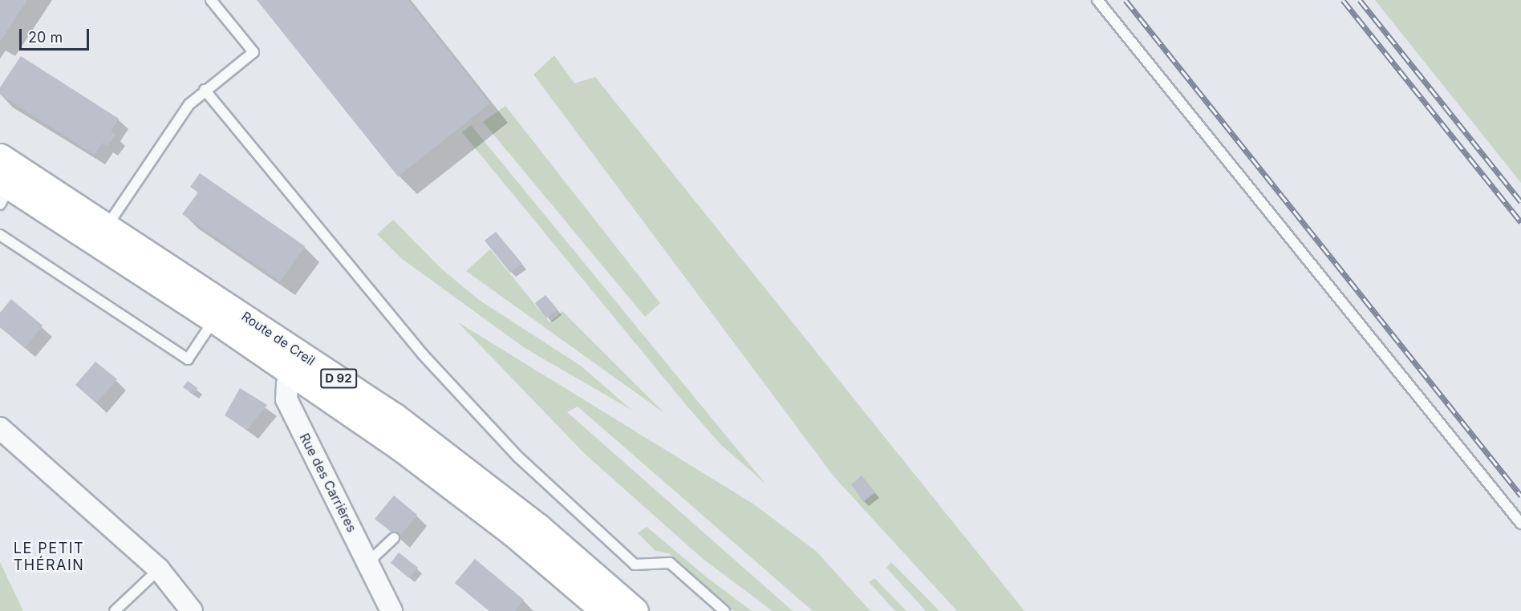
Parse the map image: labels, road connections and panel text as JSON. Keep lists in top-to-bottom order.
{
  "streets": {
    "main road": ["Route de Creil", "D 92"],
    "street": ["Rue des Carrières"]
  },
  "crossings": [
    ["Route de Creil", "Rue des Carrières"]
  ],
  "districts": ["LE PETIT THÉRAIN"],
  "scale_bar": "20 m"
}
